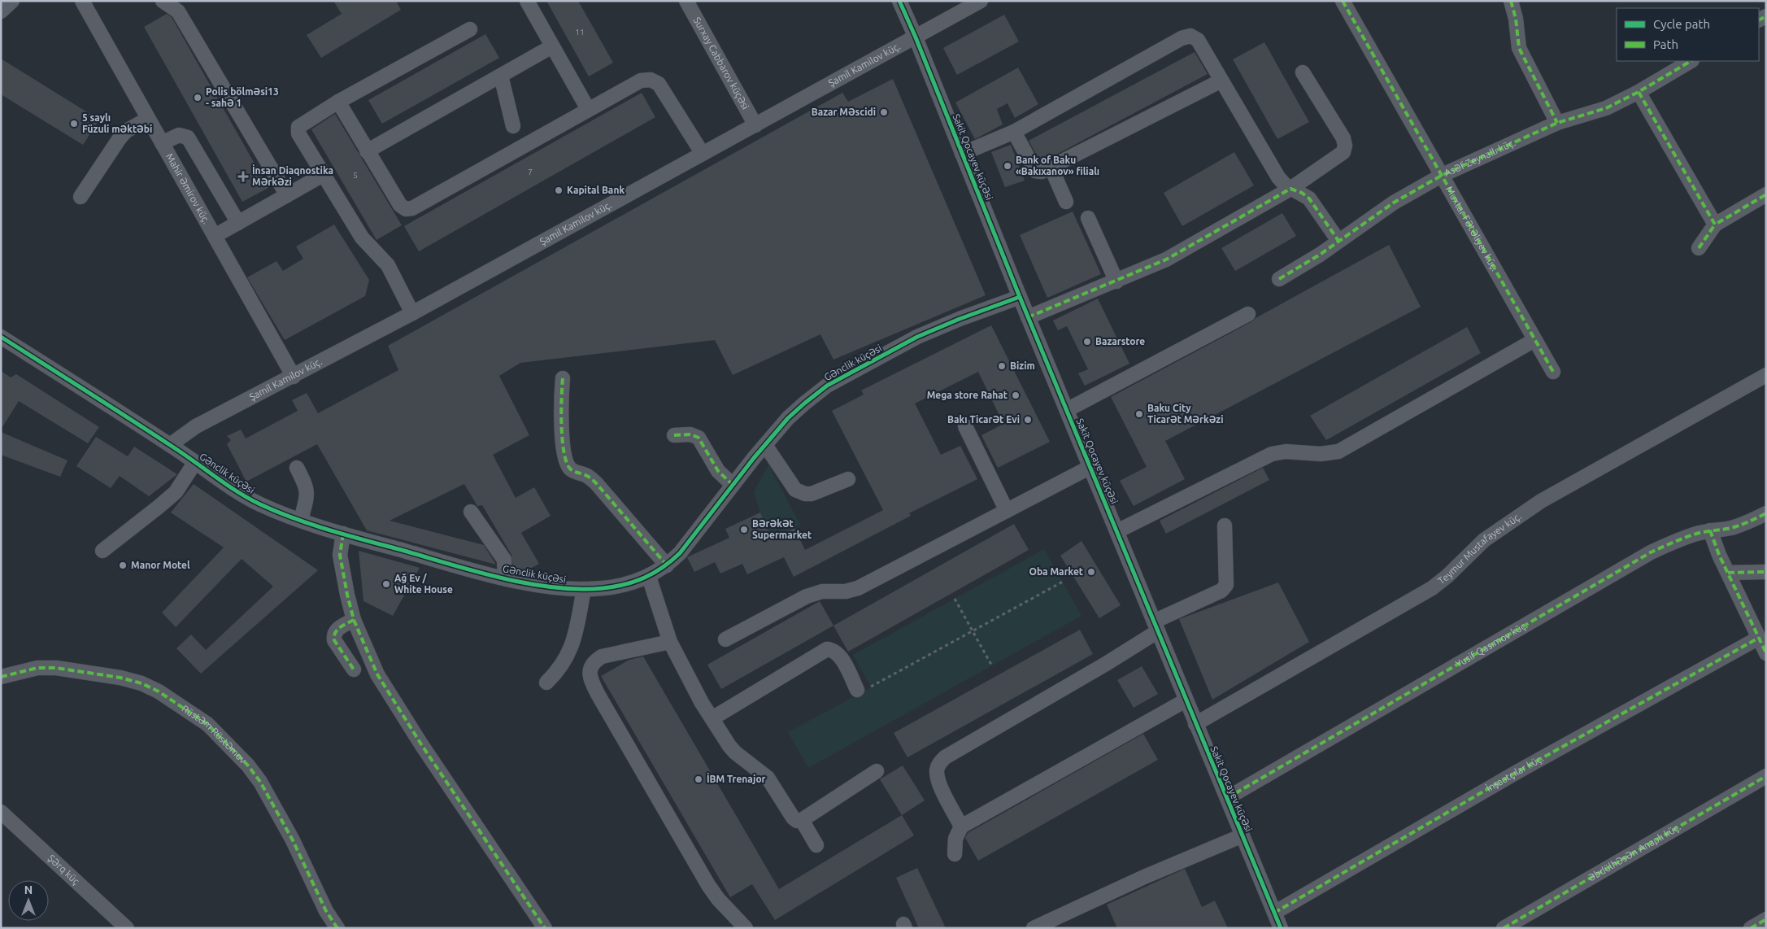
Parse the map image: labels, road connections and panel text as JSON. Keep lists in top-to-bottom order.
{
  "streets": {
    "street": [
      "Surxay Cabbarov küçəsi",
      "Şamil Kamilov küç.",
      "Sakit Qocayev küçəsi",
      "Asəf Zeynallı küç.",
      "Mahir Əmirov küç.",
      "Muxtar Fətəliyev küç.",
      "Gənclik küçəsi",
      "Teymur Mustafayev küç.",
      "Yusif Qasımov küç.",
      "Rüstəm Rüstəmov",
      "İnşaatçılar küç.",
      "Əbdülhəsən Anaplı küç.",
      "Şərq küç"
    ]
  },
  "crossings": [
    ["Surxay Cabbarov küçəsi", "Şamil Kamilov küç."],
    ["Şamil Kamilov küç.", "Sakit Qocayev küçəsi"],
    ["Şamil Kamilov küç.", "Mahir Əmirov küç."],
    ["Şamil Kamilov küç.", "Gənclik küçəsi"],
    ["Sakit Qocayev küçəsi", "Gənclik küçəsi"],
    ["Sakit Qocayev küçəsi", "Teymur Mustafayev küç."],
    ["Sakit Qocayev küçəsi", "Yusif Qasımov küç."],
    ["Sakit Qocayev küçəsi", "İnşaatçılar küç."],
    ["Asəf Zeynallı küç.", "Muxtar Fətəliyev küç."]
  ],
  "places": {
    "other": [
      "Polis bölməsi13 - sahə 1",
      "Bazar Məscidi",
      "5 saylı Füzuli məktəbi",
      "Bank of Baku «Bakıxanov» filialı",
      "Kapital Bank",
      "Bazarstore",
      "Bizim",
      "Mega store Rahat",
      "Baku City Ticarət Mərkəzi",
      "Bakı Ticarət Evi",
      "Bərəkət Supermarket",
      "Manor Motel",
      "Oba Market",
      "Ağ Ev / White House",
      "İBM Trenajor"
    ],
    "health": ["İnsan Diaqnostika Mərkəzi"]
  },
  "house_numbers": ["11", "7", "5"],
  "legend": ["Cycle path", "Path"],
  "north": "top"
}
